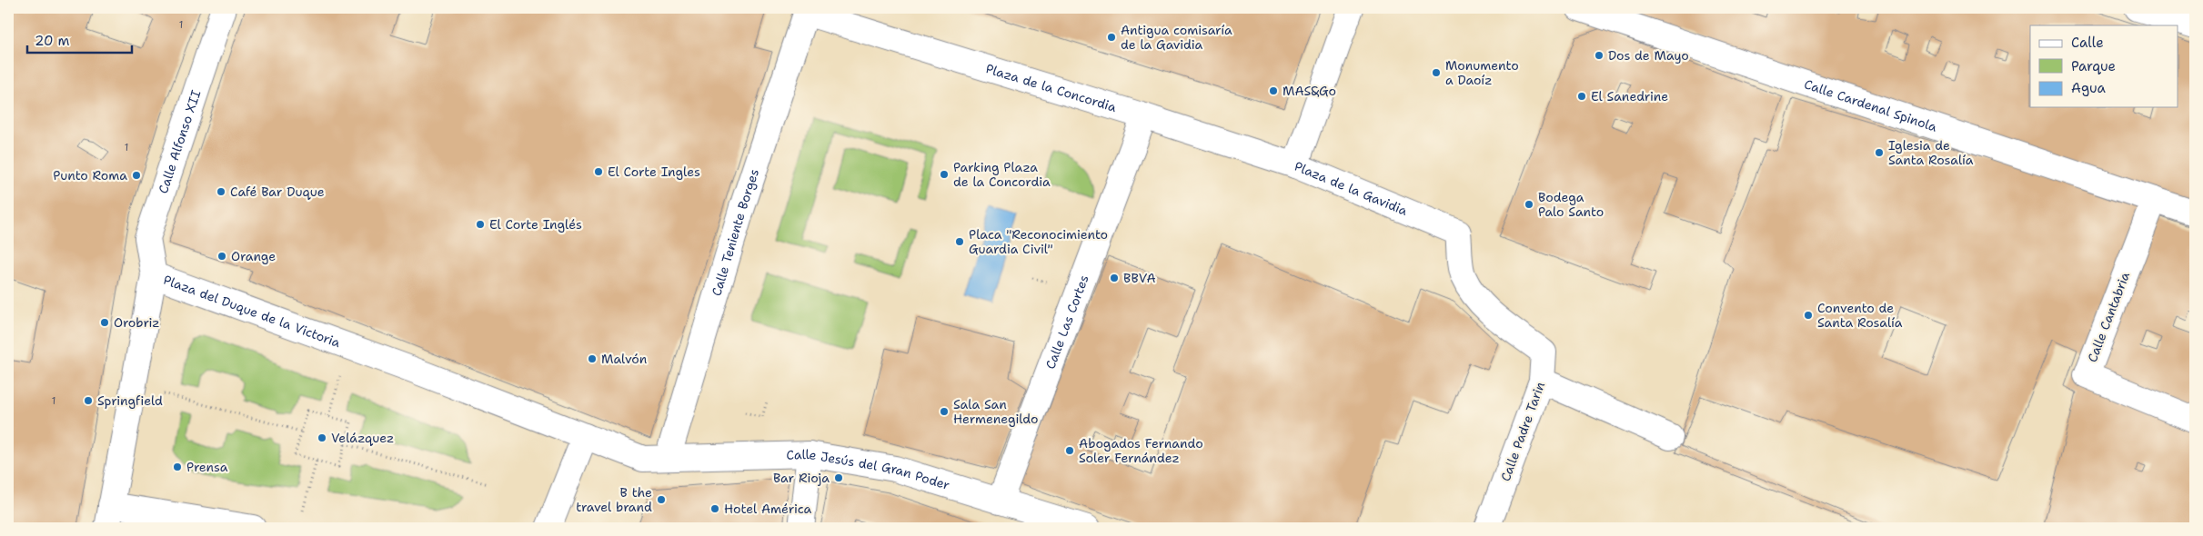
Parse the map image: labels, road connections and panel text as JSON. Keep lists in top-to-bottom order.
{
  "streets": {
    "street": [
      "Plaza de la Concordia",
      "Calle Cardenal Spinola",
      "Calle Alfonso XII",
      "Plaza de la Gavidia",
      "Calle Teniente Borges",
      "Plaza del Duque de la Victoria",
      "Calle Cantabria",
      "Calle Las Cortes",
      "Calle Padre Tarin",
      "Calle Jesús del Gran Poder"
    ]
  },
  "crossings": [
    ["Plaza de la Concordia", "Plaza de la Gavidia"],
    ["Plaza de la Concordia", "Calle Teniente Borges"],
    ["Plaza de la Concordia", "Calle Las Cortes"],
    ["Calle Cardenal Spinola", "Calle Cantabria"],
    ["Calle Alfonso XII", "Plaza del Duque de la Victoria"],
    ["Plaza de la Gavidia", "Calle Padre Tarin"],
    ["Calle Teniente Borges", "Calle Jesús del Gran Poder"],
    ["Plaza del Duque de la Victoria", "Calle Jesús del Gran Poder"],
    ["Calle Las Cortes", "Calle Jesús del Gran Poder"]
  ],
  "places": [
    "Antigua comisaría de la Gavidia",
    "Dos de Mayo",
    "Monumento a Daoíz",
    "MAS&Go",
    "El Sanedrine",
    "Iglesia de Santa Rosalía",
    "El Corte Ingles",
    "Parking Plaza de la Concordia",
    "Punto Roma",
    "Café Bar Duque",
    "Bodega Palo Santo",
    "El Corte Inglés",
    "Placa \"Reconocimiento Guardia Civil\"",
    "Orange",
    "BBVA",
    "Convento de Santa Rosalía",
    "Orobriz",
    "Malvón",
    "Springfield",
    "Sala San Hermenegildo",
    "Velázquez",
    "Abogados Fernando Soler Fernández",
    "Prensa",
    "Bar Rioja",
    "B the travel brand",
    "Hotel América"
  ],
  "house_numbers": ["1", "1", "1"],
  "legend": ["Calle", "Parque", "Agua"],
  "scale_bar": "20 m"
}
